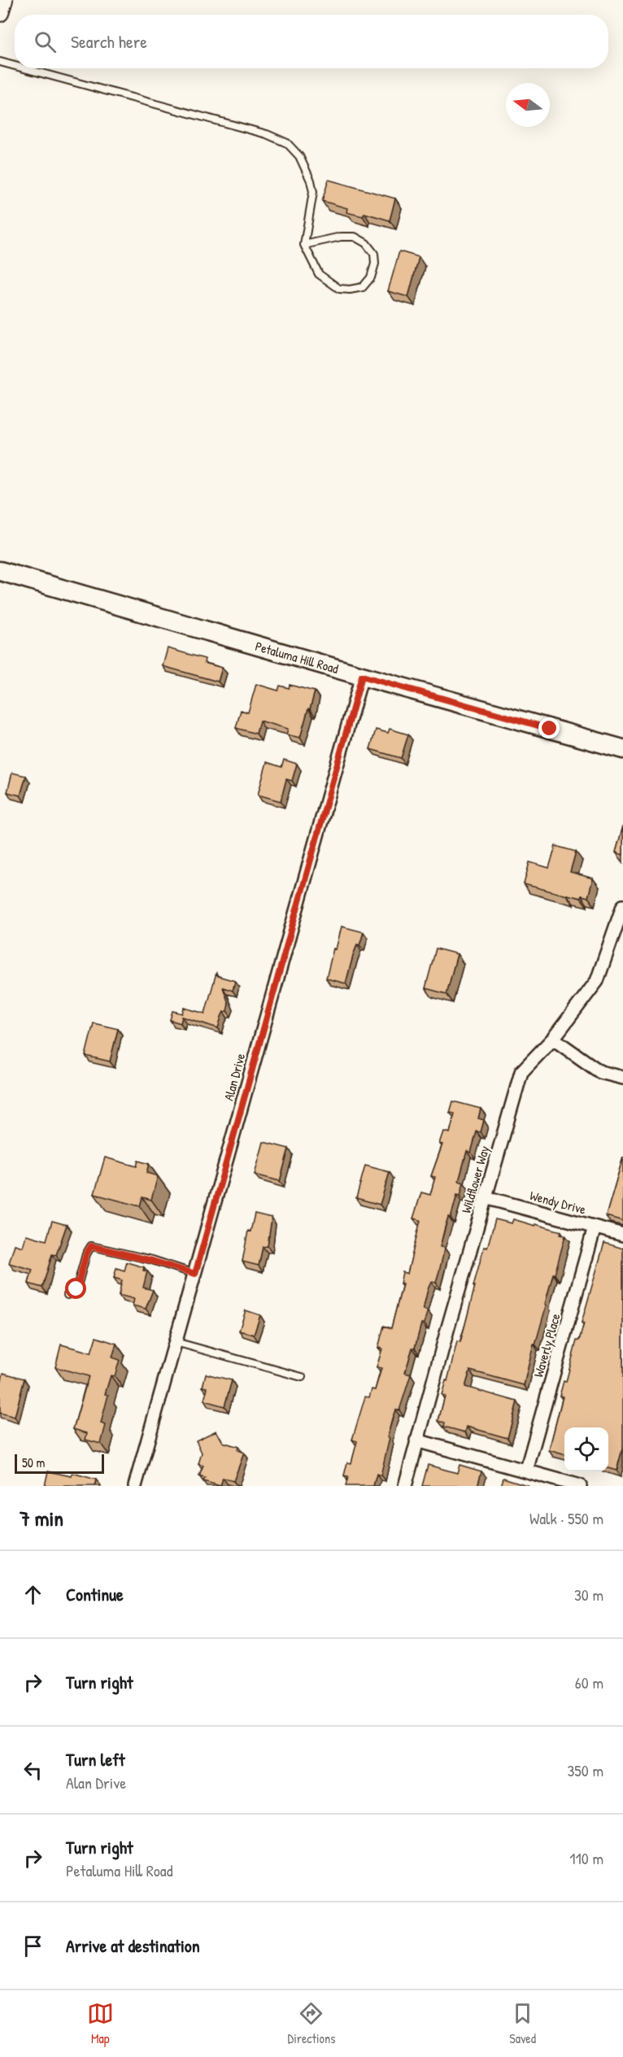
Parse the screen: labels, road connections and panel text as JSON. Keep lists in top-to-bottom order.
{
  "streets": {
    "main road": ["Petaluma Hill Road"],
    "street": [
      "Alan Drive",
      "Wildflower Way",
      "Wendy Drive",
      "Waverly Place"
    ]
  },
  "crossings": [
    ["Petaluma Hill Road", "Alan Drive"],
    ["Wildflower Way", "Wendy Drive"],
    ["Wendy Drive", "Waverly Place"]
  ],
  "scale_bar": "50 m",
  "north": "left",
  "page": {
    "search": "Search here",
    "scale": "50 m",
    "heading": ["7 min", "Walk · 550 m"],
    "list": [
      ["Continue", "30 m"],
      ["Turn right", "60 m"],
      ["Turn left", "Alan Drive", "350 m"],
      ["Turn right", "Petaluma Hill Road", "110 m"],
      "Arrive at destination"
    ],
    "nav": ["Map", "Directions", "Saved"]
  }
}
